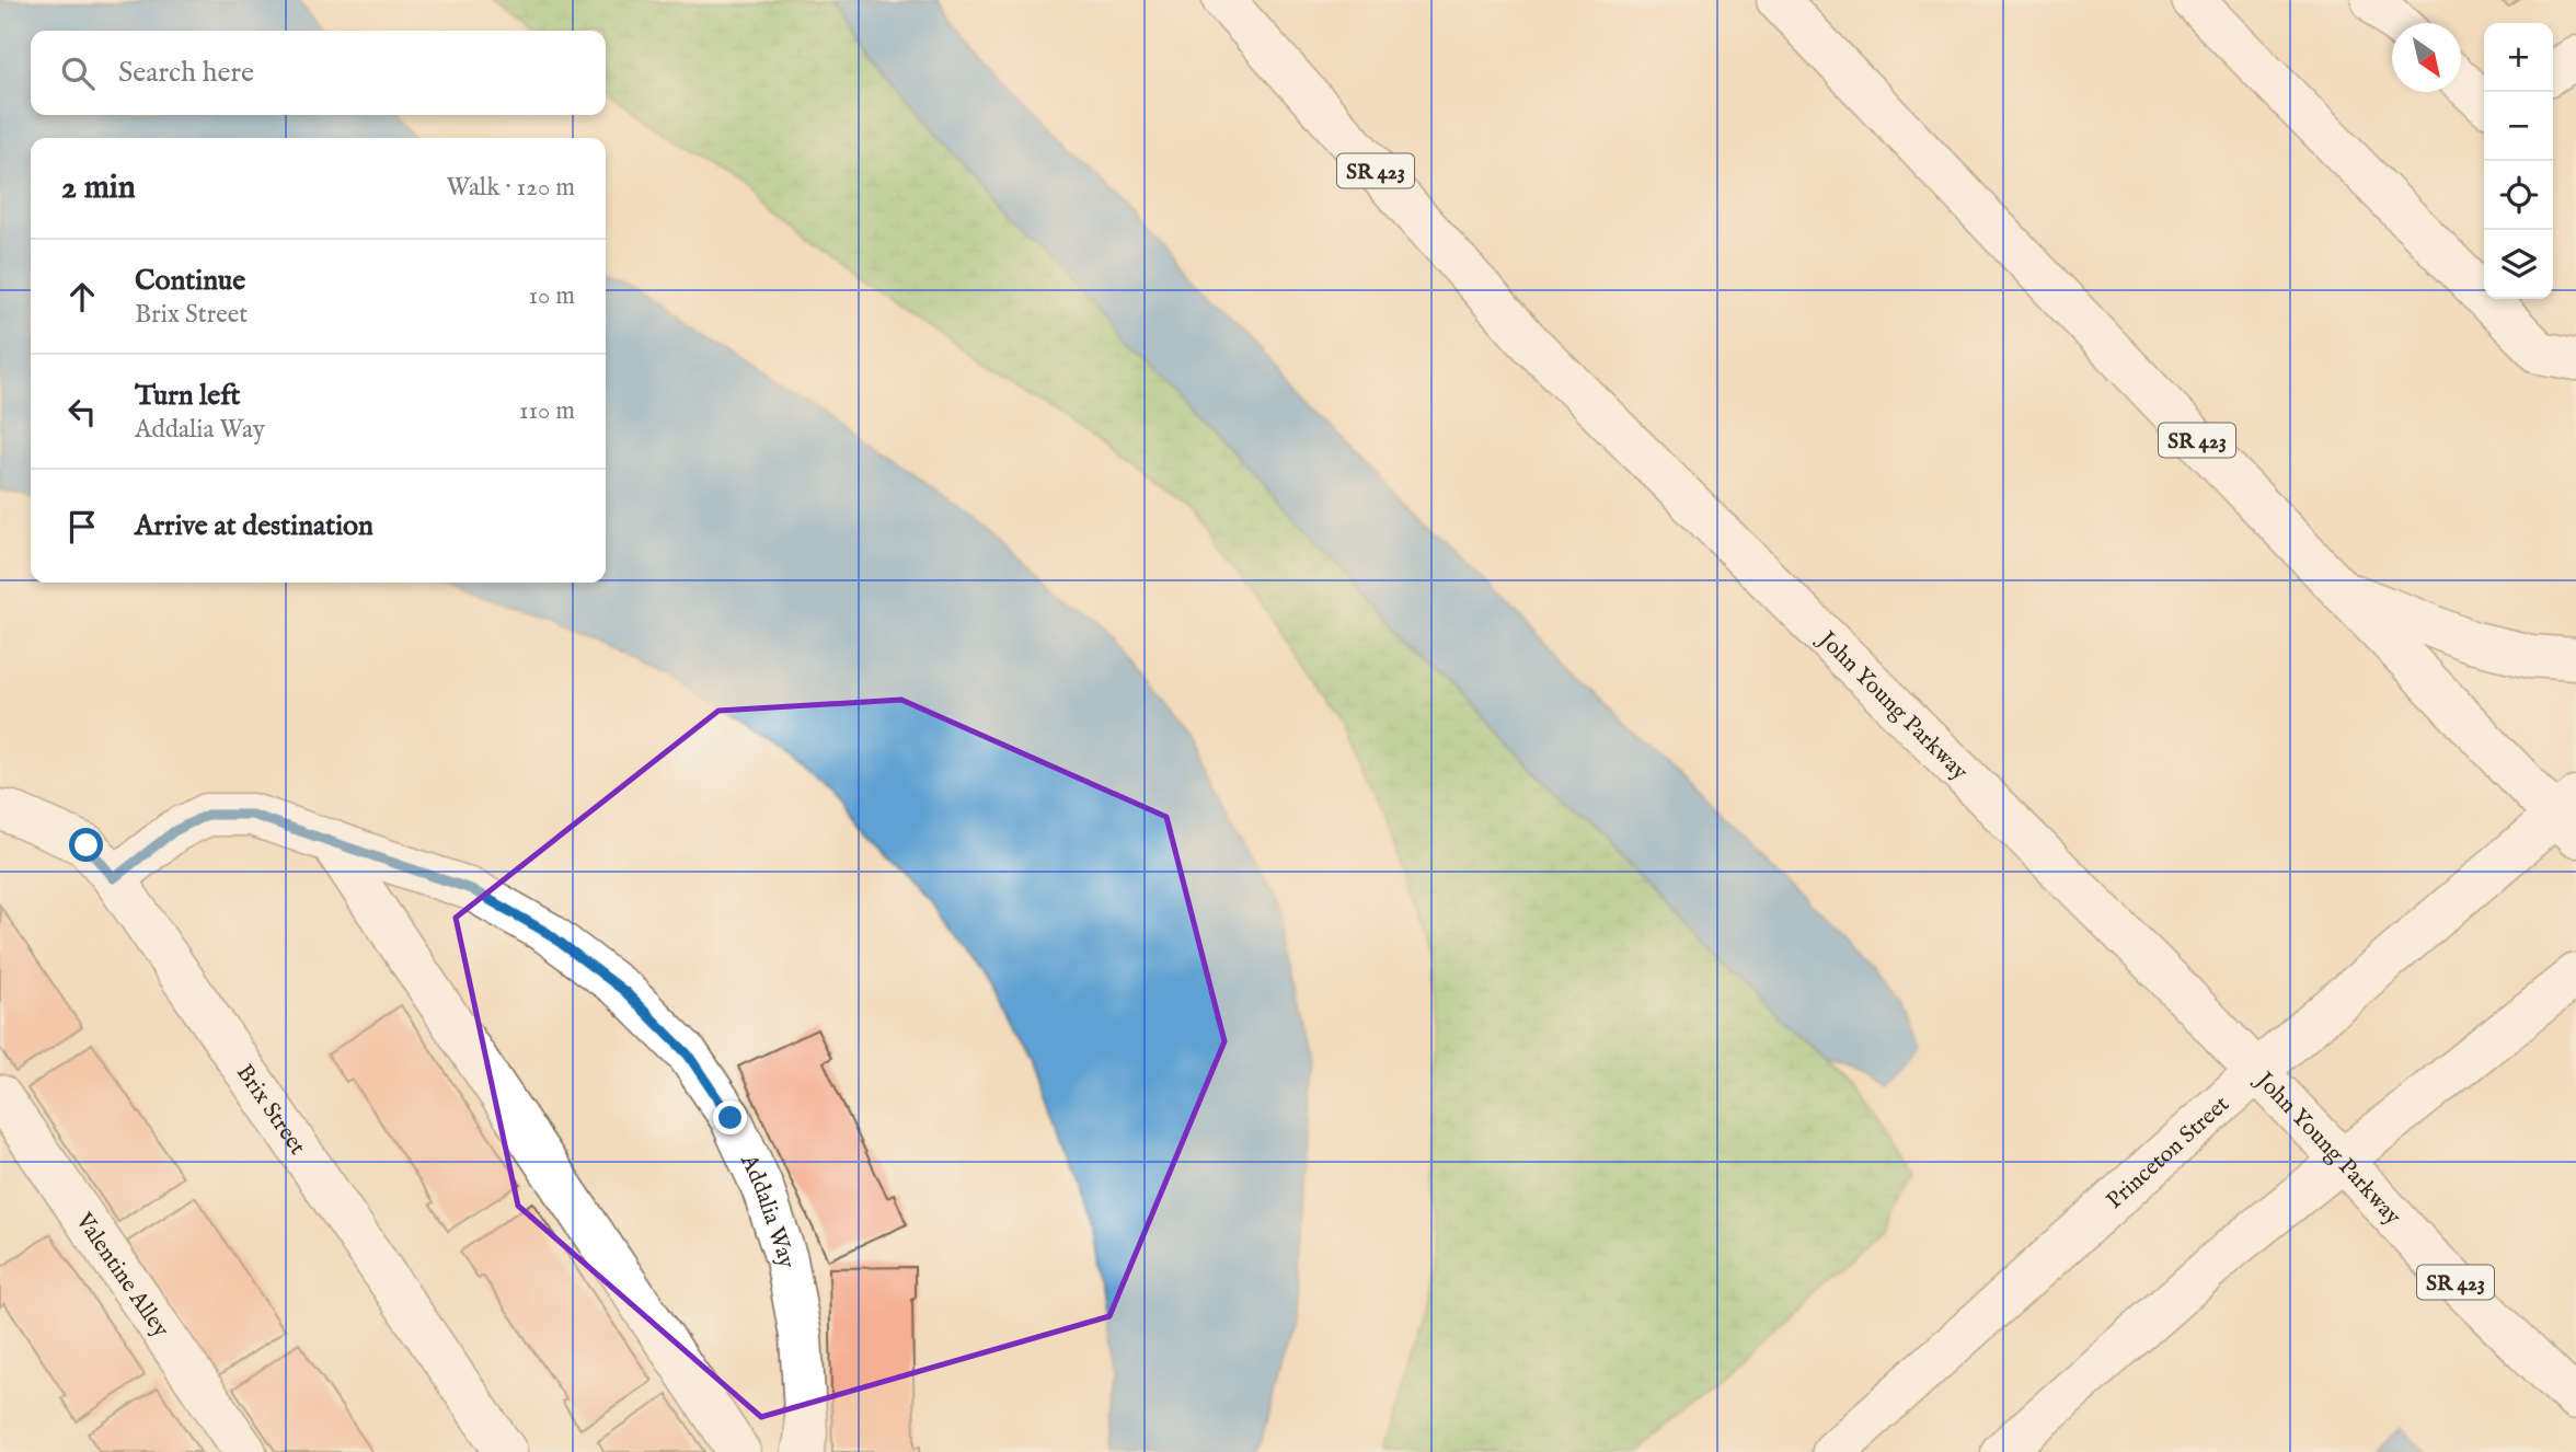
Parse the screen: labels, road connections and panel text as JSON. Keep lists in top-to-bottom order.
{
  "streets": {
    "main road": [
      "SR 423",
      "John Young Parkway",
      "Brix Street",
      "Princeton Street",
      "Addalia Way",
      "Valentine Alley"
    ]
  },
  "crossings": [
    ["SR 423", "Princeton Street"],
    ["John Young Parkway", "Princeton Street"],
    ["Brix Street", "Addalia Way"]
  ],
  "north": "bottom right",
  "page": {
    "map_buttons": ["+", "−"],
    "search": "Search here",
    "heading": ["2 min", "Walk · 120 m"],
    "list": [
      ["Continue", "Brix Street", "10 m"],
      ["Turn left", "Addalia Way", "110 m"],
      "Arrive at destination"
    ]
  }
}
